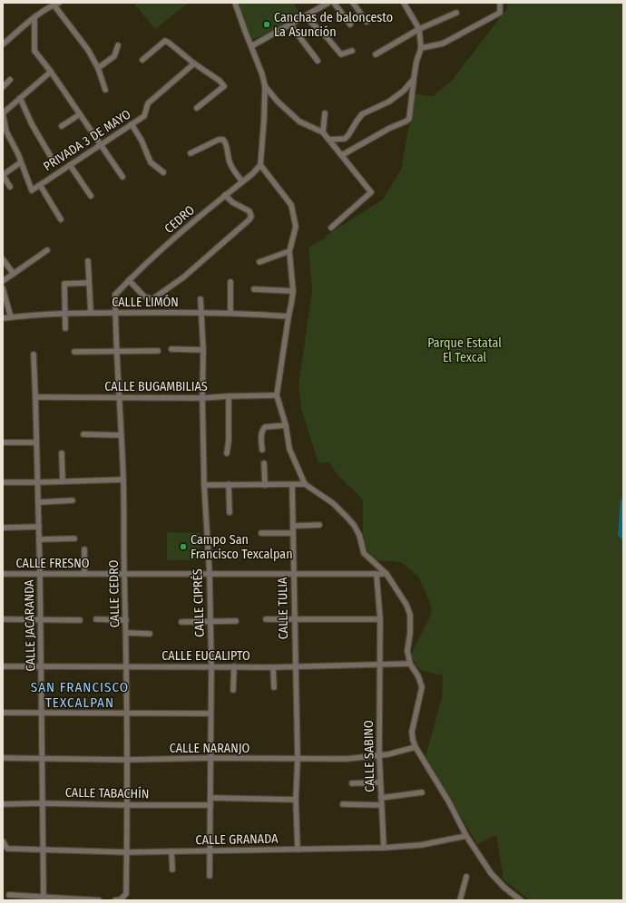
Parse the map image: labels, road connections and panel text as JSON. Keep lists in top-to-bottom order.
{
  "streets": {
    "street": [
      "PRIVADA 3 DE MAYO",
      "CEDRO",
      "CALLE LIMÓN",
      "CALLE BUGAMBILIAS",
      "CALLE FRESNO",
      "CALLE CEDRO",
      "CALLE CIPRÉS",
      "CALLE TULIA",
      "CALLE JACARANDA",
      "CALLE EUCALIPTO",
      "CALLE NARANJO",
      "CALLE SABINO",
      "CALLE TABACHÍN",
      "CALLE GRANADA"
    ]
  },
  "crossings": [
    ["CEDRO", "CALLE CEDRO"],
    ["CALLE LIMÓN", "CALLE CEDRO"],
    ["CALLE LIMÓN", "CALLE CIPRÉS"],
    ["CALLE BUGAMBILIAS", "CALLE CEDRO"],
    ["CALLE BUGAMBILIAS", "CALLE CIPRÉS"],
    ["CALLE BUGAMBILIAS", "CALLE JACARANDA"],
    ["CALLE FRESNO", "CALLE CEDRO"],
    ["CALLE FRESNO", "CALLE CIPRÉS"],
    ["CALLE FRESNO", "CALLE TULIA"],
    ["CALLE FRESNO", "CALLE JACARANDA"],
    ["CALLE FRESNO", "CALLE SABINO"],
    ["CALLE CEDRO", "CALLE EUCALIPTO"],
    ["CALLE CEDRO", "CALLE NARANJO"],
    ["CALLE CEDRO", "CALLE TABACHÍN"],
    ["CALLE CEDRO", "CALLE GRANADA"],
    ["CALLE CIPRÉS", "CALLE EUCALIPTO"],
    ["CALLE CIPRÉS", "CALLE NARANJO"],
    ["CALLE CIPRÉS", "CALLE TABACHÍN"],
    ["CALLE CIPRÉS", "CALLE GRANADA"],
    ["CALLE TULIA", "CALLE EUCALIPTO"],
    ["CALLE TULIA", "CALLE NARANJO"],
    ["CALLE JACARANDA", "CALLE EUCALIPTO"],
    ["CALLE JACARANDA", "CALLE NARANJO"],
    ["CALLE JACARANDA", "CALLE TABACHÍN"],
    ["CALLE JACARANDA", "CALLE GRANADA"],
    ["CALLE EUCALIPTO", "CALLE SABINO"],
    ["CALLE NARANJO", "CALLE SABINO"],
    ["CALLE SABINO", "CALLE GRANADA"]
  ],
  "districts": ["SAN FRANCISCO TEXCALPAN"],
  "parks": ["Parque Estatal El Texcal"],
  "places": ["Canchas de baloncesto La Asunción", "Campo San Francisco Texcalpan"]
}
